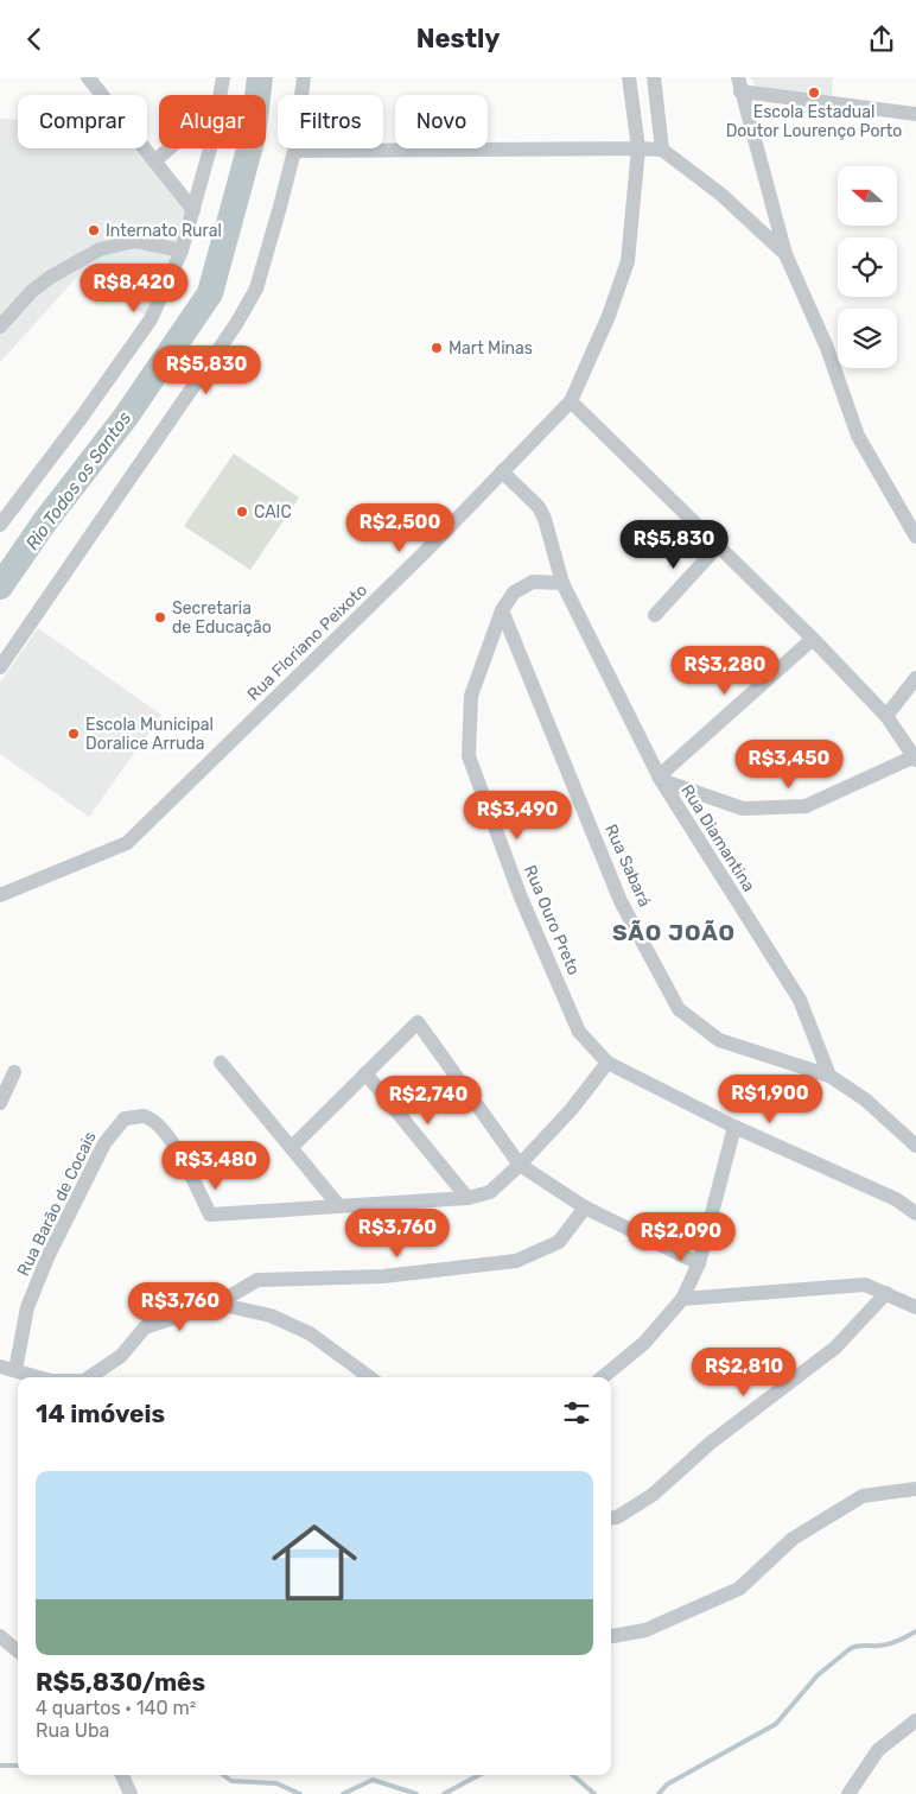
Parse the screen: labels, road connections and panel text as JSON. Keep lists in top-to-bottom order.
{
  "streets": {
    "street": [
      "Rua Floriano Peixoto",
      "Rua Diamantina",
      "Rua Sabará",
      "Rua Ouro Preto",
      "Rua Barão de Cocais"
    ]
  },
  "crossings": [
    ["Rua Floriano Peixoto", "Rua Diamantina"],
    ["Rua Diamantina", "Rua Sabará"],
    ["Rua Sabará", "Rua Ouro Preto"],
    ["Rua Ouro Preto", "Rua Barão de Cocais"]
  ],
  "districts": ["SÃO JOÃO"],
  "water": ["Rio Todos os Santos"],
  "places": [
    "Escola Estadual Doutor Lourenço Porto",
    "Internato Rural",
    "Mart Minas",
    "CAIC",
    "Secretaria de Educação",
    "Escola Municipal Doralice Arruda"
  ],
  "north": "left",
  "page": {
    "header": "Nestly",
    "chip": [
      "Comprar",
      "Alugar",
      "Filtros",
      "Novo"
    ],
    "price": [
      "R$8,420",
      "R$5,830",
      "R$2,500",
      "R$5,830",
      "R$3,280",
      "R$3,450",
      "R$3,490",
      "R$1,900",
      "R$2,740",
      "R$3,480",
      "R$3,760",
      "R$2,090",
      "R$3,760",
      "R$2,810"
    ],
    "heading": "14 imóveis",
    "list": [
      {
        "name": "R$5,830/mês",
        "note": "4 quartos · 140 m² · Rua Uba"
      }
    ]
  }
}
